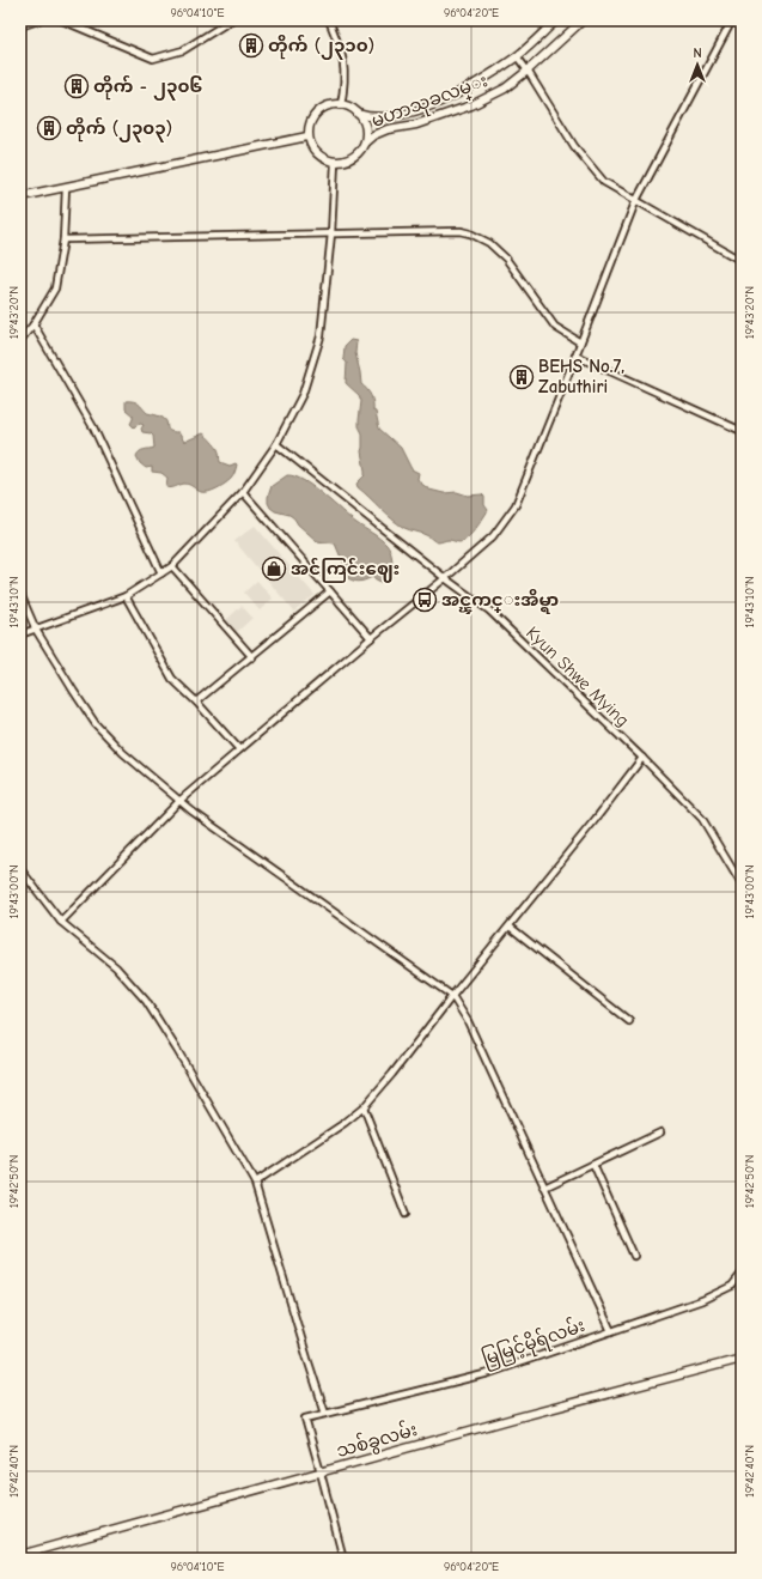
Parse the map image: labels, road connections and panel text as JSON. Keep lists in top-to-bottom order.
{
  "streets": {
    "main road": ["မဟာသုခလမ္း", "သစ်ခွလမ်း"],
    "street": ["Kyun Shwe Mying", "မြမြင့်မိုရ်လမ်း"]
  },
  "crossings": [
    ["မြမြင့်မိုရ်လမ်း", "သစ်ခွလမ်း"]
  ],
  "places": {
    "building": [
      "တိုက် (၂၃၁၀)",
      "တိုက် - ၂၃၀၆",
      "တိုက် (၂၃၀၃)",
      "BEHS No.7, Zabuthiri"
    ],
    "shop": ["အင်ကြင်းဈေး"],
    "bus stop": ["အင္ၾကင္းအိမ္ရာ"]
  },
  "north": "top",
  "coordinates": [
    "96°04'10\"E",
    "96°04'20\"E",
    "19°43'20\"N",
    "19°43'10\"N",
    "19°43'00\"N",
    "19°42'50\"N",
    "19°42'40\"N"
  ]
}
